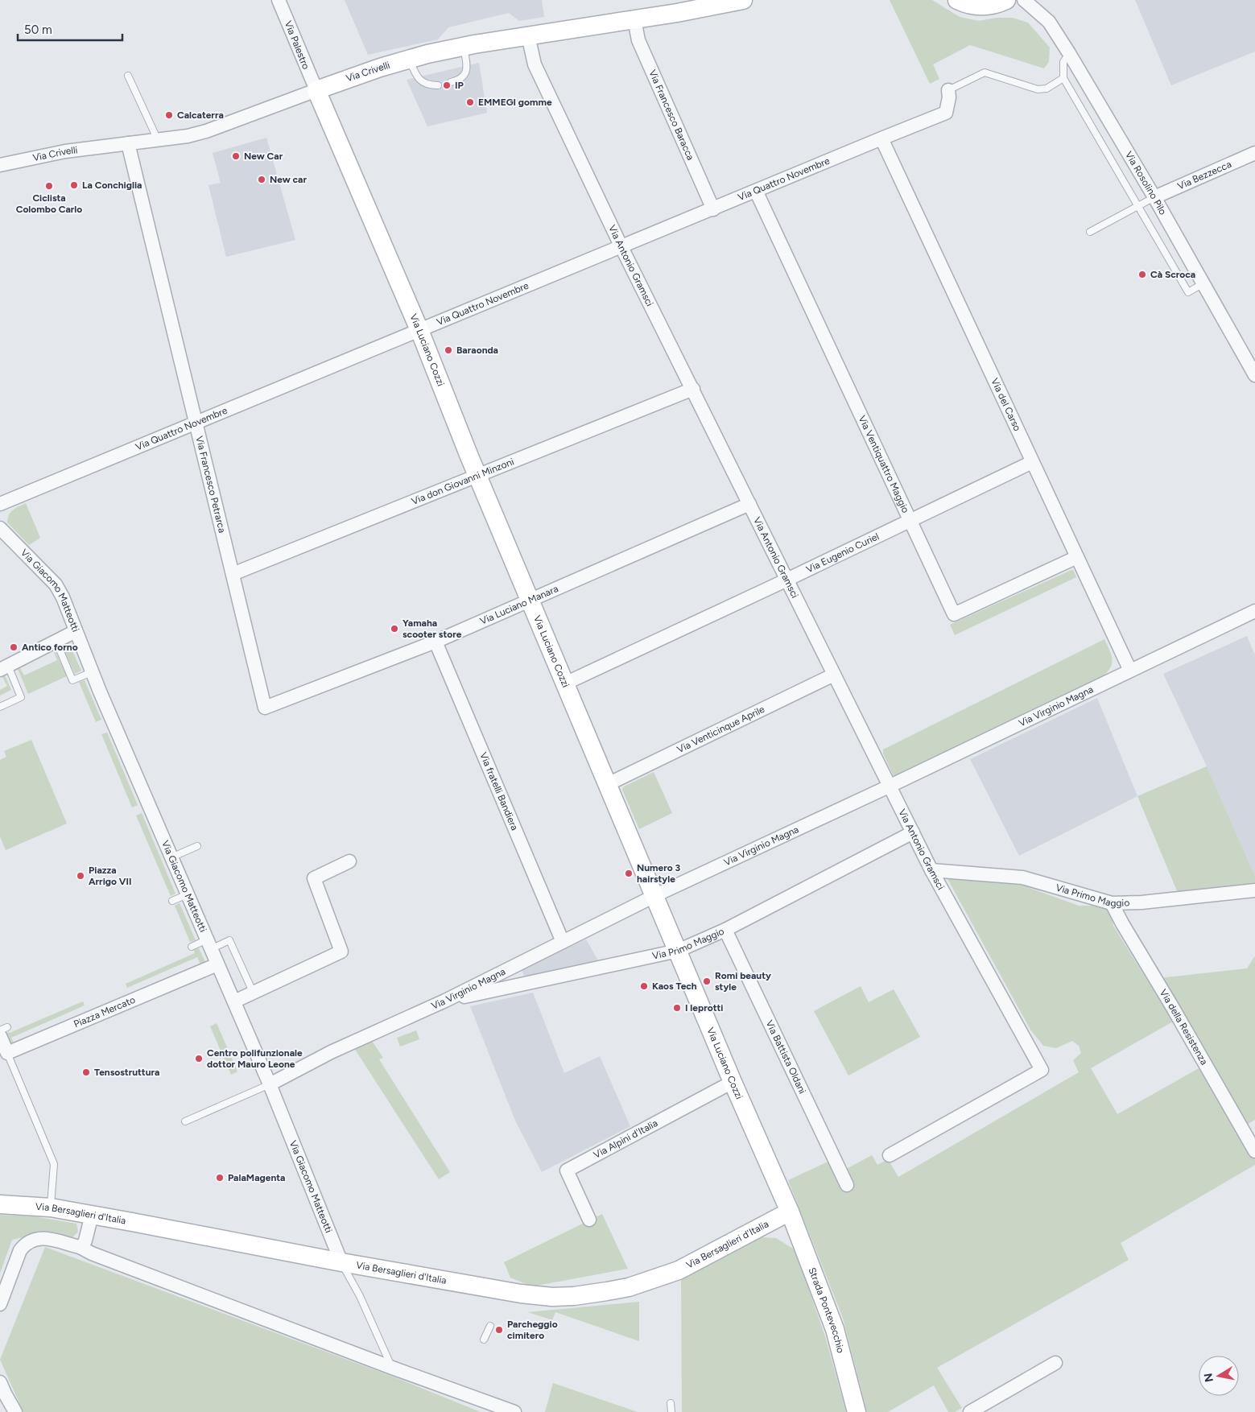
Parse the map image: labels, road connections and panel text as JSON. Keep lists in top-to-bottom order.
{
  "streets": {
    "street": [
      "Via Palestro",
      "Via Crivelli",
      "Via Francesco Baracca",
      "Via Bezzecca",
      "Via Quattro Novembre",
      "Via Rosolino Pilo",
      "Via Antonio Gramsci",
      "Via Luciano Cozzi",
      "Via del Carso",
      "Via Ventiquattro Maggio",
      "Via don Giovanni Minzoni",
      "Via Francesco Petrarca",
      "Via Eugenio Curiel",
      "Via Giacomo Matteotti",
      "Via Luciano Manara",
      "Via Virginio Magna",
      "Via Venticinque Aprile",
      "Via fratelli Bandiera",
      "Via Primo Maggio",
      "Piazza Mercato",
      "Via della Resistenza",
      "Via Battista Oldani",
      "Via Alpini d'Italia",
      "Via Bersaglieri d'Italia",
      "Strada Pontevecchio"
    ]
  },
  "crossings": [
    ["Via Palestro", "Via Crivelli"],
    ["Via Palestro", "Via Luciano Cozzi"],
    ["Via Crivelli", "Via Francesco Baracca"],
    ["Via Crivelli", "Via Antonio Gramsci"],
    ["Via Crivelli", "Via Luciano Cozzi"],
    ["Via Crivelli", "Via Francesco Petrarca"],
    ["Via Francesco Baracca", "Via Quattro Novembre"],
    ["Via Bezzecca", "Via Rosolino Pilo"],
    ["Via Quattro Novembre", "Via Antonio Gramsci"],
    ["Via Quattro Novembre", "Via Luciano Cozzi"],
    ["Via Quattro Novembre", "Via del Carso"],
    ["Via Quattro Novembre", "Via Ventiquattro Maggio"],
    ["Via Quattro Novembre", "Via Francesco Petrarca"],
    ["Via Antonio Gramsci", "Via don Giovanni Minzoni"],
    ["Via Antonio Gramsci", "Via Eugenio Curiel"],
    ["Via Antonio Gramsci", "Via Luciano Manara"],
    ["Via Antonio Gramsci", "Via Virginio Magna"],
    ["Via Antonio Gramsci", "Via Venticinque Aprile"],
    ["Via Antonio Gramsci", "Via Primo Maggio"],
    ["Via Luciano Cozzi", "Via don Giovanni Minzoni"],
    ["Via Luciano Cozzi", "Via Eugenio Curiel"],
    ["Via Luciano Cozzi", "Via Luciano Manara"],
    ["Via Luciano Cozzi", "Via Virginio Magna"],
    ["Via Luciano Cozzi", "Via Venticinque Aprile"],
    ["Via Luciano Cozzi", "Via Primo Maggio"],
    ["Via Luciano Cozzi", "Via Alpini d'Italia"],
    ["Via Luciano Cozzi", "Via Bersaglieri d'Italia"],
    ["Via Luciano Cozzi", "Strada Pontevecchio"],
    ["Via del Carso", "Via Ventiquattro Maggio"],
    ["Via del Carso", "Via Eugenio Curiel"],
    ["Via del Carso", "Via Virginio Magna"],
    ["Via Ventiquattro Maggio", "Via Eugenio Curiel"],
    ["Via don Giovanni Minzoni", "Via Francesco Petrarca"],
    ["Via Francesco Petrarca", "Via Luciano Manara"],
    ["Via Giacomo Matteotti", "Via Virginio Magna"],
    ["Via Giacomo Matteotti", "Piazza Mercato"],
    ["Via Giacomo Matteotti", "Via Bersaglieri d'Italia"],
    ["Via Luciano Manara", "Via fratelli Bandiera"],
    ["Via Virginio Magna", "Via fratelli Bandiera"],
    ["Via Virginio Magna", "Via Primo Maggio"],
    ["Via Primo Maggio", "Via della Resistenza"],
    ["Via Primo Maggio", "Via Battista Oldani"],
    ["Via Bersaglieri d'Italia", "Strada Pontevecchio"]
  ],
  "places": [
    "IP",
    "EMMEGI gomme",
    "Calcaterra",
    "New Car",
    "New car",
    "La Conchiglia",
    "Ciclista Colombo Carlo",
    "Cà Scroca",
    "Baraonda",
    "Yamaha scooter store",
    "Antico forno",
    "Numero 3 hairstyle",
    "Piazza Arrigo VII",
    "Romi beauty style",
    "Kaos Tech",
    "I leprotti",
    "Centro polifunzionale dottor Mauro Leone",
    "Tensostruttura",
    "PalaMagenta",
    "Parcheggio cimitero"
  ],
  "scale_bar": "50 m",
  "north": "left"
}
